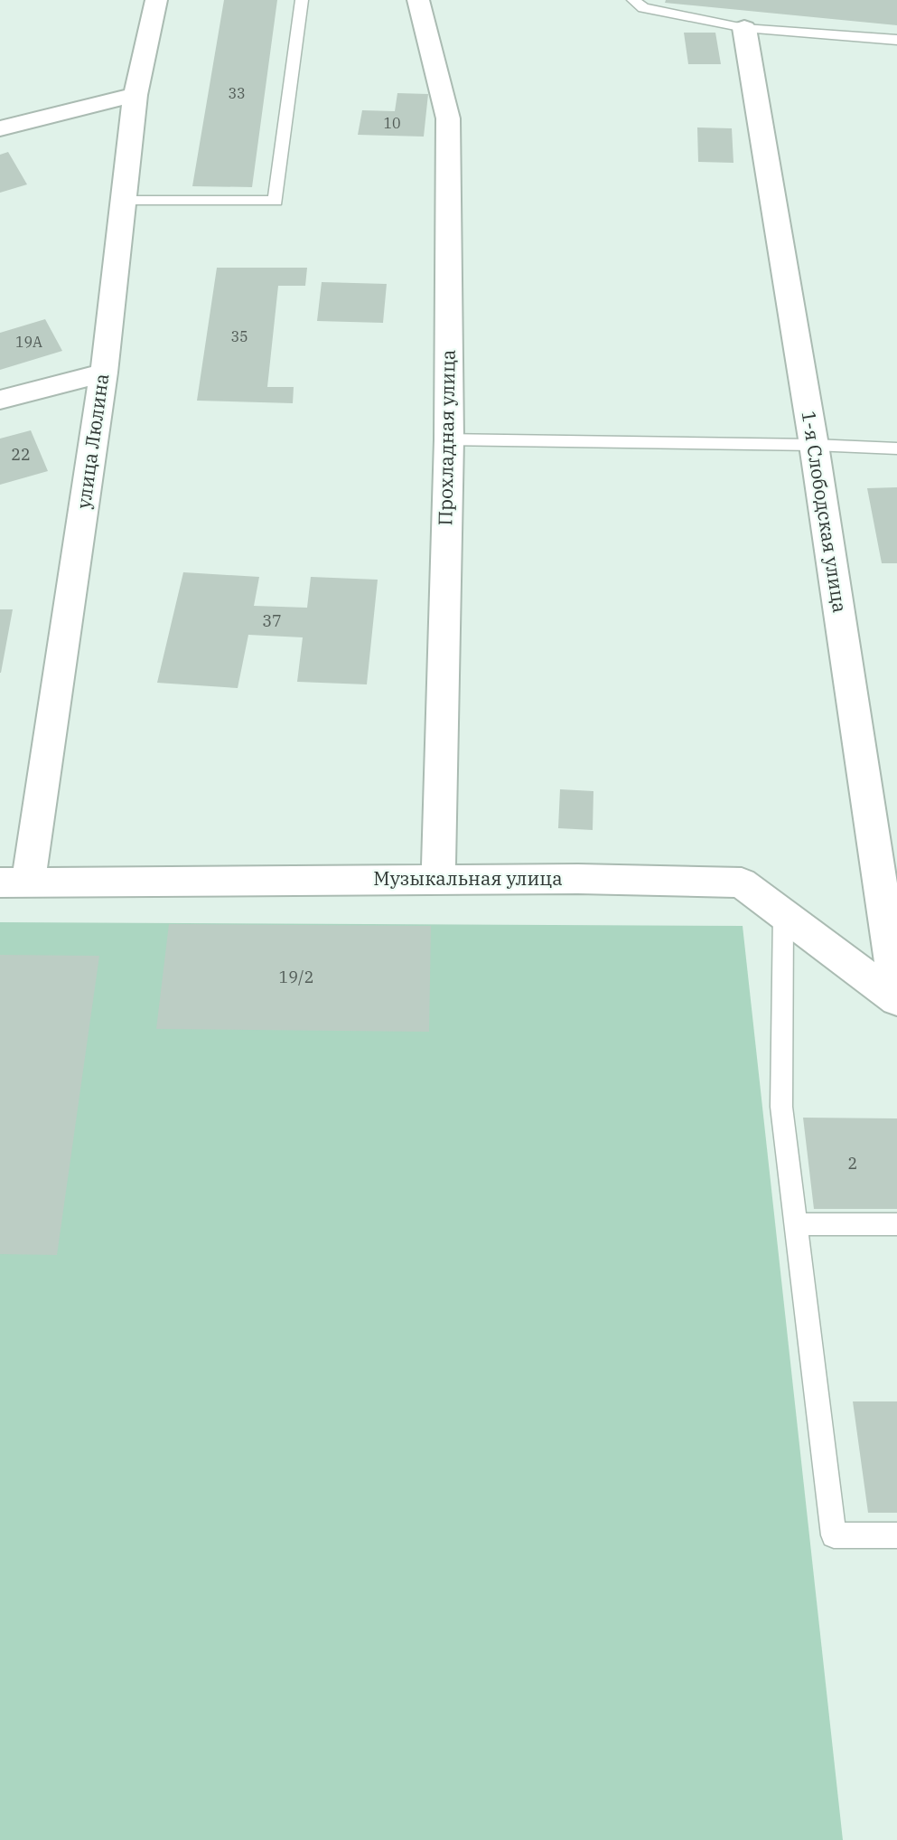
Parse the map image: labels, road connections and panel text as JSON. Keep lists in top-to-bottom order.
{
  "streets": {
    "street": [
      "Прохладная улица",
      "улица Люлина",
      "1-я Слободская улица",
      "Музыкальная улица"
    ]
  },
  "crossings": [
    ["Прохладная улица", "Музыкальная улица"],
    ["улица Люлина", "Музыкальная улица"],
    ["1-я Слободская улица", "Музыкальная улица"]
  ],
  "house_numbers": [
    "33",
    "10",
    "35",
    "19А",
    "22",
    "37",
    "19/2",
    "2"
  ]
}
